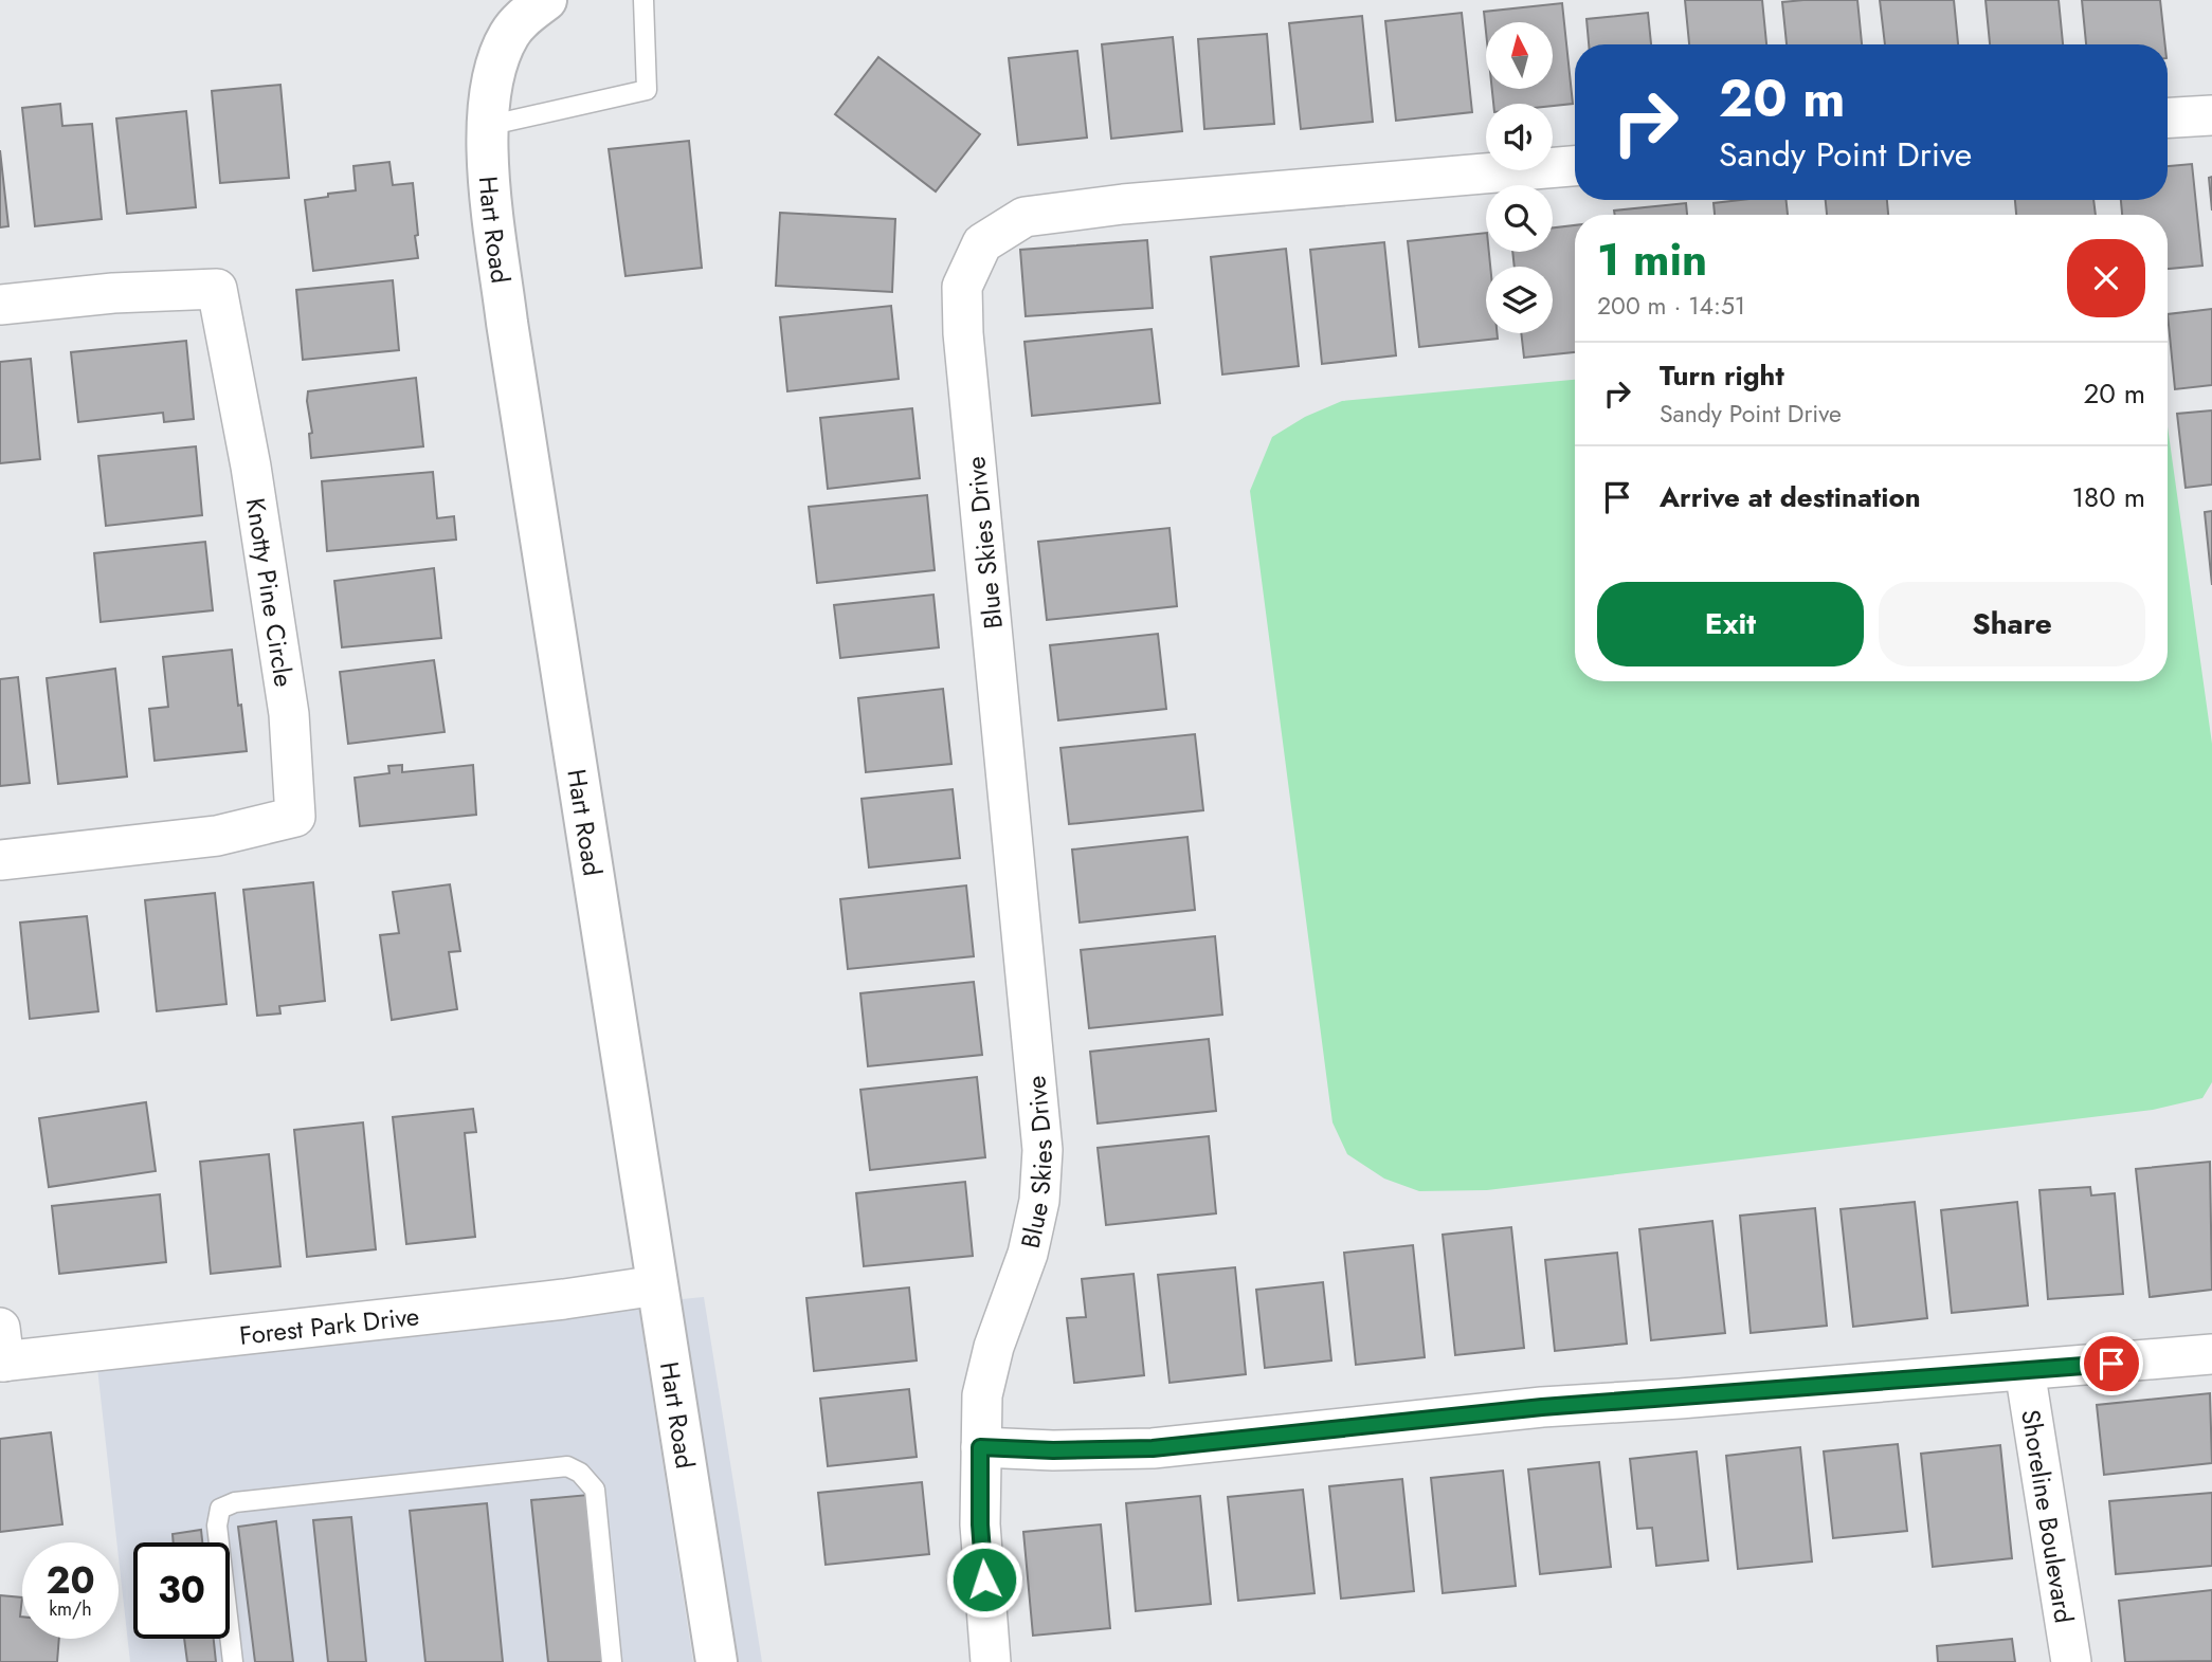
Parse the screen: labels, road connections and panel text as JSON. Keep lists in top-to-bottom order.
{
  "streets": {
    "street": [
      "Hart Road",
      "Blue Skies Drive",
      "Knotty Pine Circle",
      "Forest Park Drive",
      "Shoreline Boulevard"
    ]
  },
  "crossings": [
    ["Hart Road", "Forest Park Drive"]
  ],
  "north": "top",
  "page": {
    "turn": ["20 m", "Sandy Point Drive"],
    "heading": ["1 min", "200 m · 14:51"],
    "list": [
      {
        "name": "Turn right",
        "note": "Sandy Point Drive",
        "value": "20 m"
      },
      {
        "name": "Arrive at destination",
        "value": "180 m"
      }
    ],
    "buttons": ["Exit", "Share"],
    "speed": "20 km/h",
    "limit": "30"
  }
}
